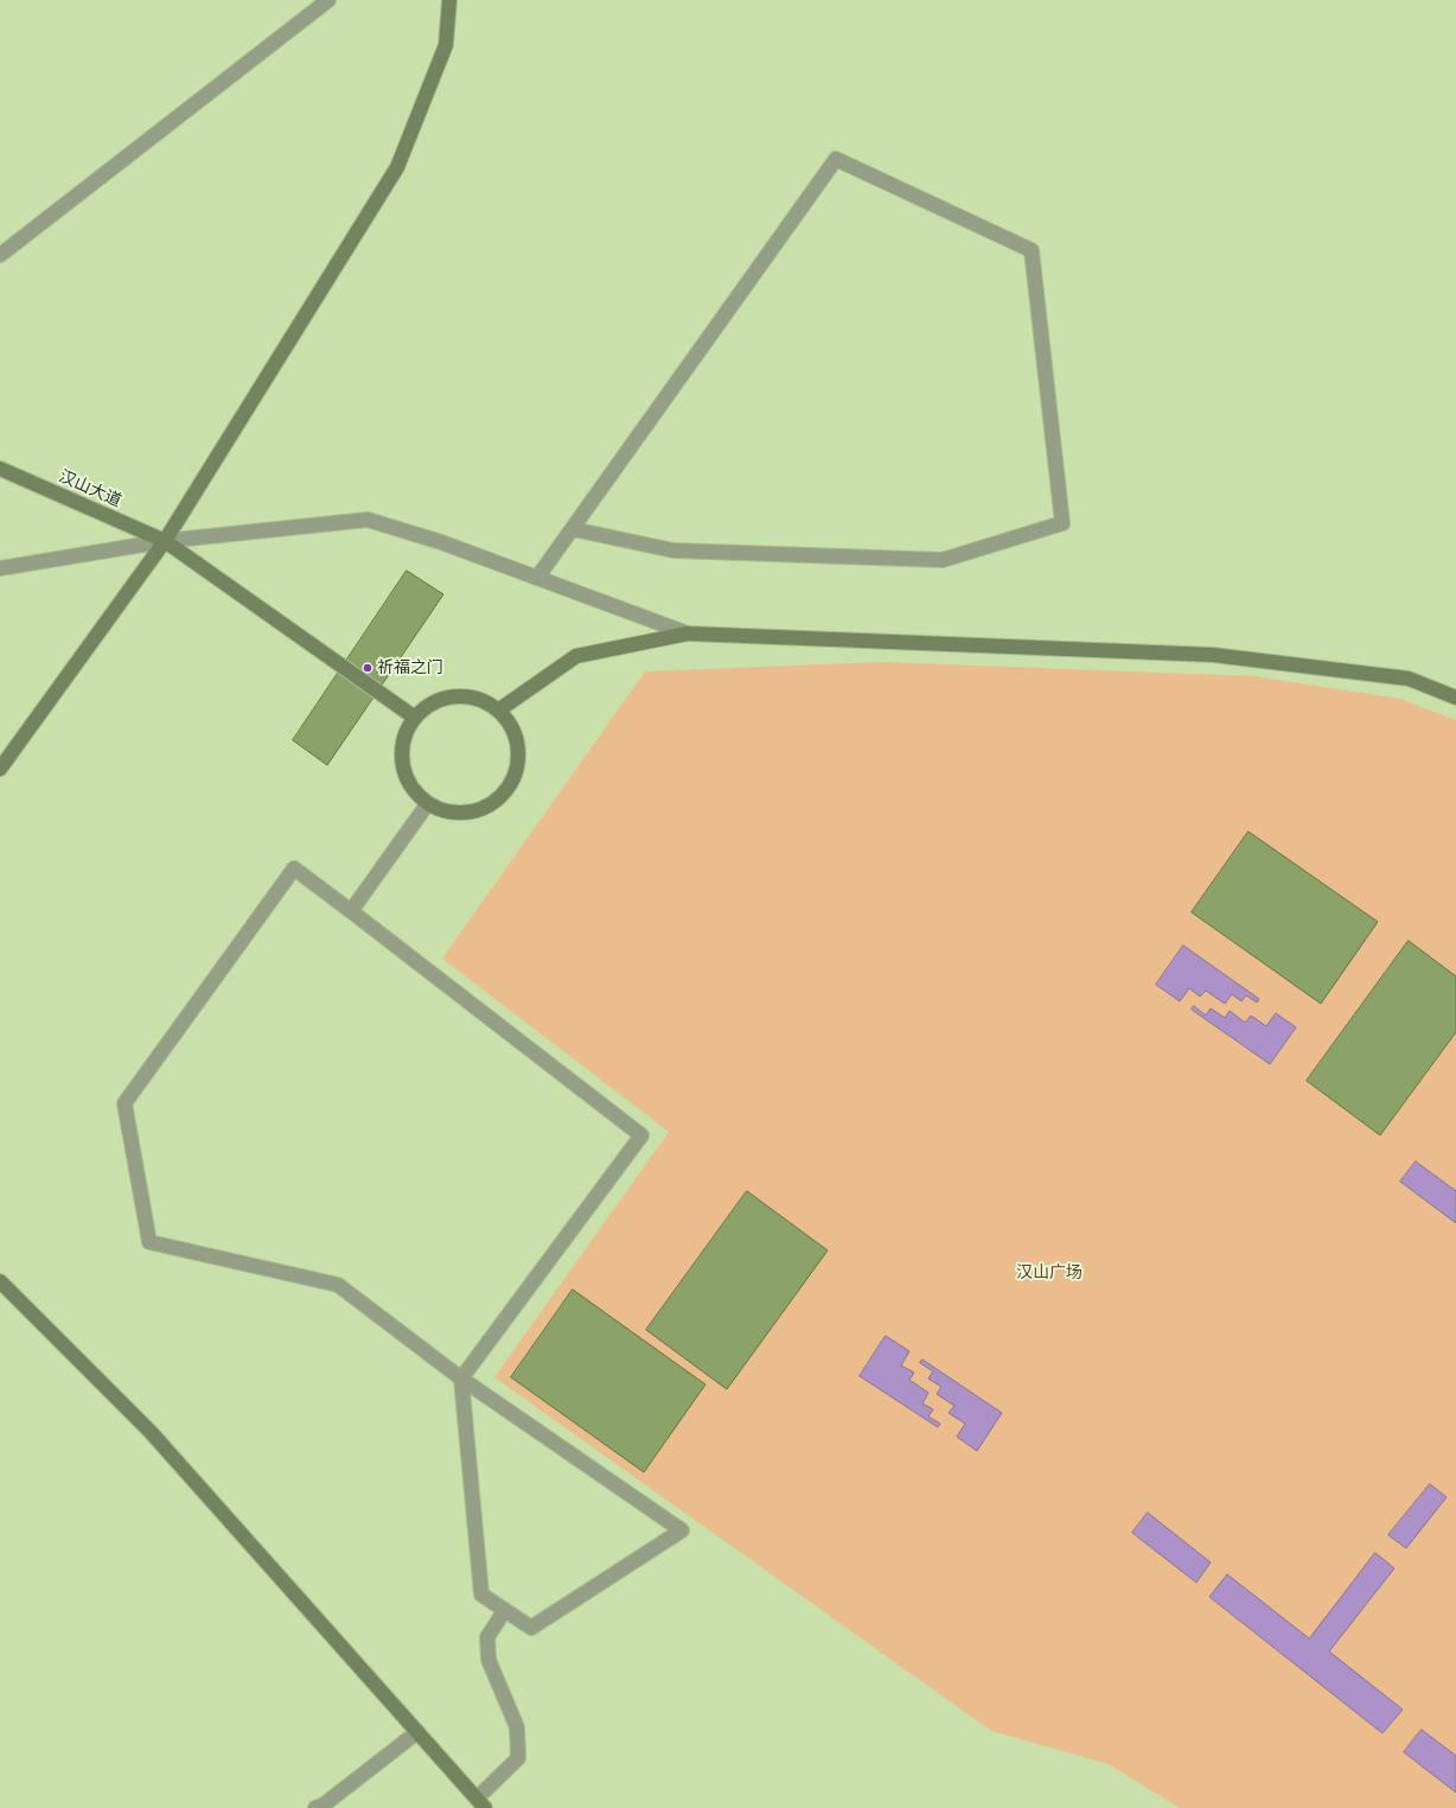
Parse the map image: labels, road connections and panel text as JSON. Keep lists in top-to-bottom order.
{
  "streets": {
    "street": ["汉山大道"]
  },
  "parks": ["汉山广场"],
  "places": ["祈福之门"]
}
